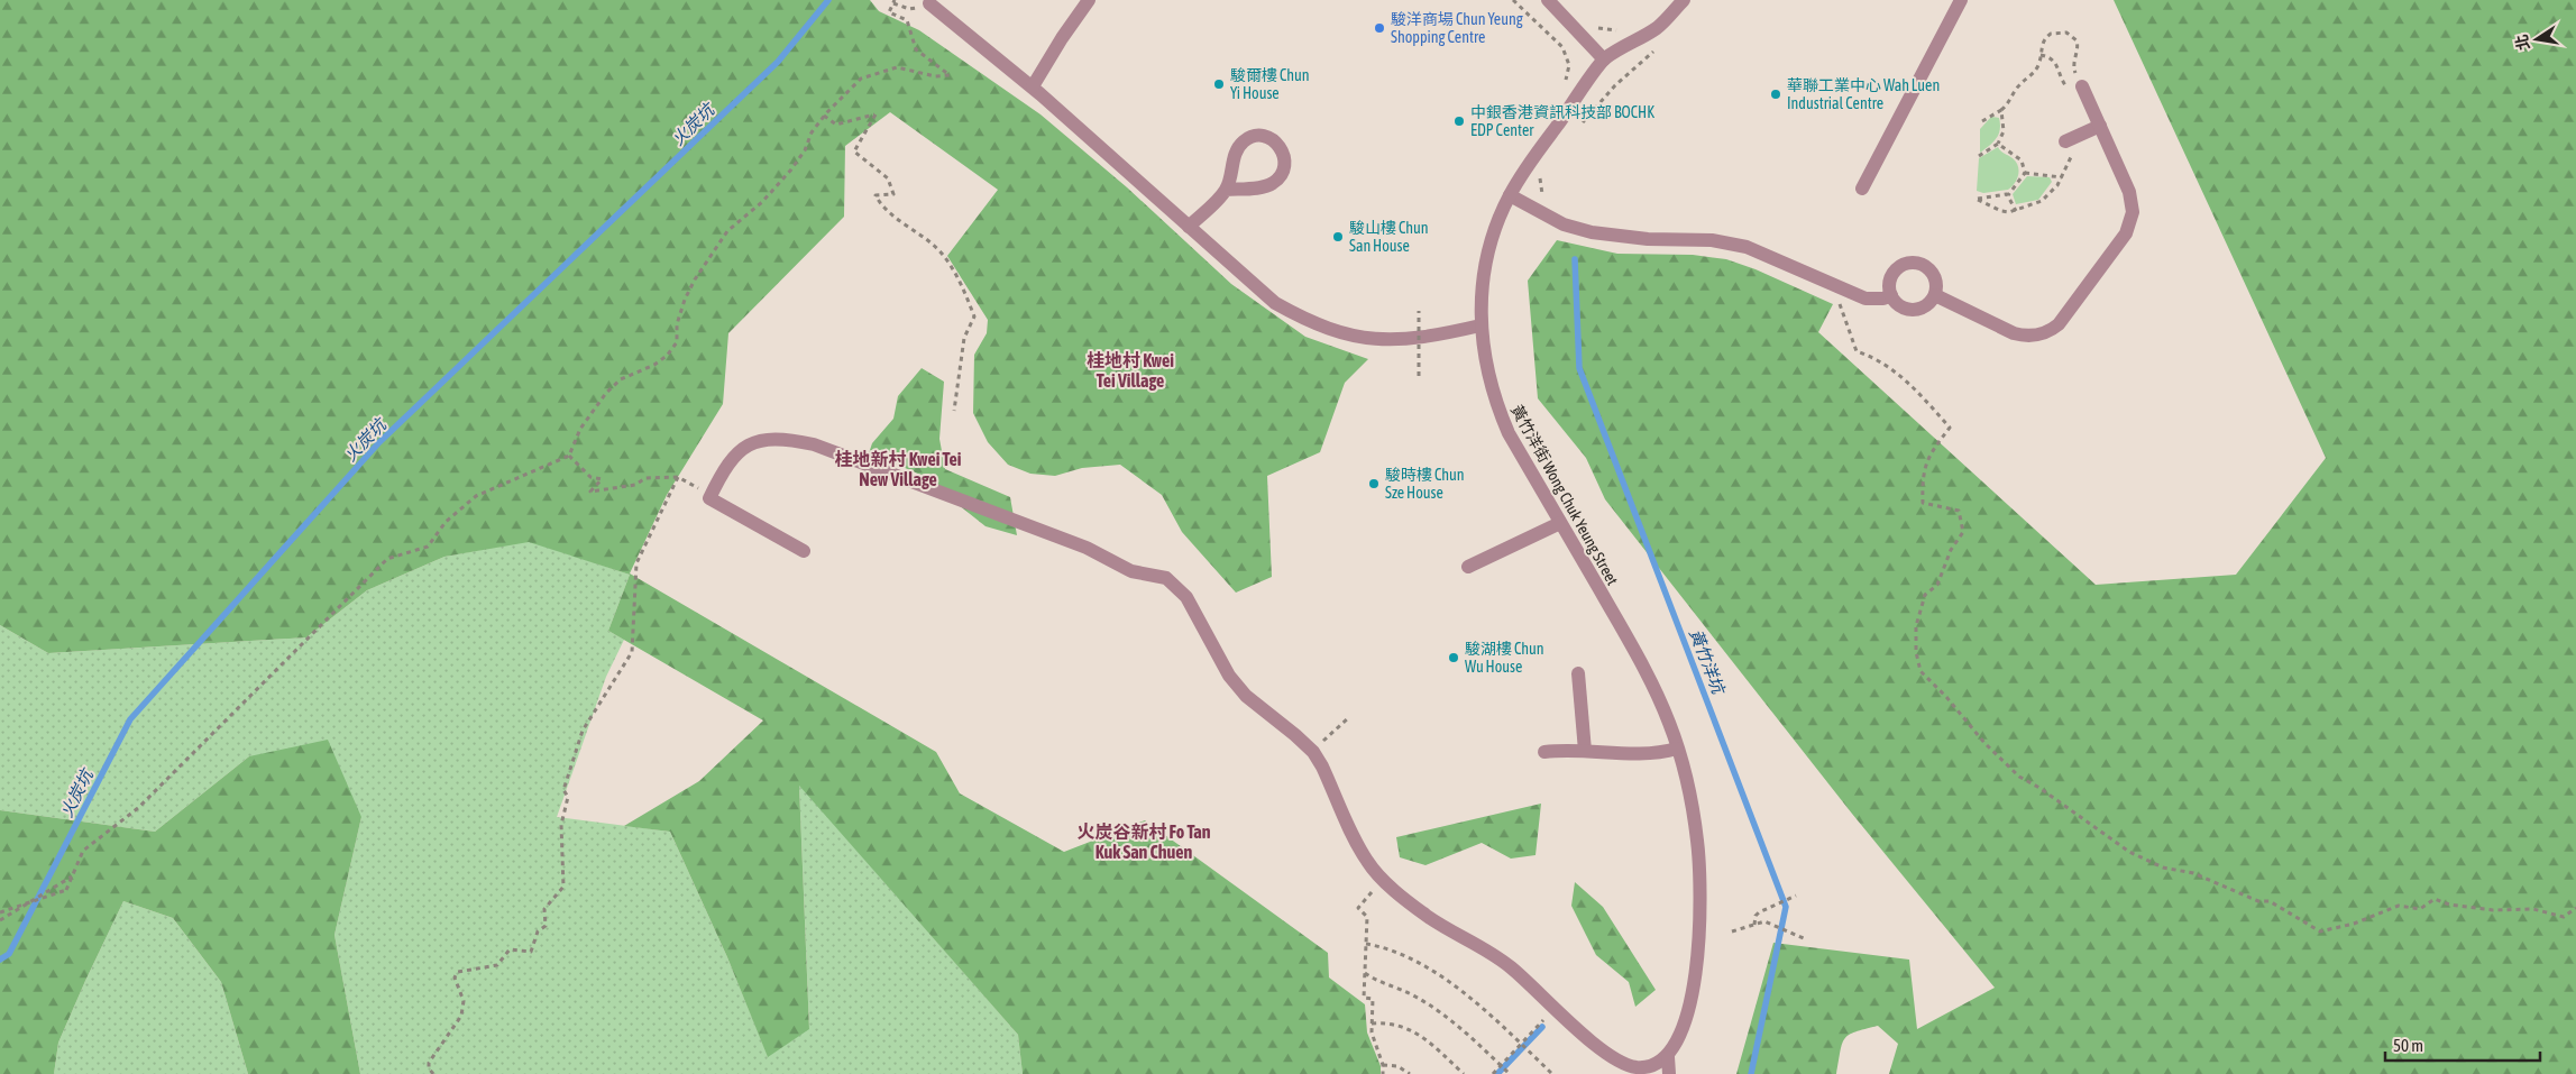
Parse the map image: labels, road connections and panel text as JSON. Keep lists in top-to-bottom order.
{
  "streets": {
    "street": ["黃竹洋街 Wong Chuk Yeung Street"]
  },
  "districts": ["桂地村 Kwei Tei Village", "桂地新村 Kwei Tei New Village", "火炭谷新村 Fo Tan Kuk San Chuen"],
  "water": ["火炭坑", "黃竹洋坑"],
  "places": [
    "駿洋商場 Chun Yeung Shopping Centre",
    "駿爾樓 Chun Yi House",
    "華聯工業中心 Wah Luen Industrial Centre",
    "中銀香港資訊科技部 BOCHK EDP Center",
    "駿山樓 Chun San House",
    "駿時樓 Chun Sze House",
    "駿湖樓 Chun Wu House"
  ],
  "scale_bar": "50 m",
  "north": "left"
}
